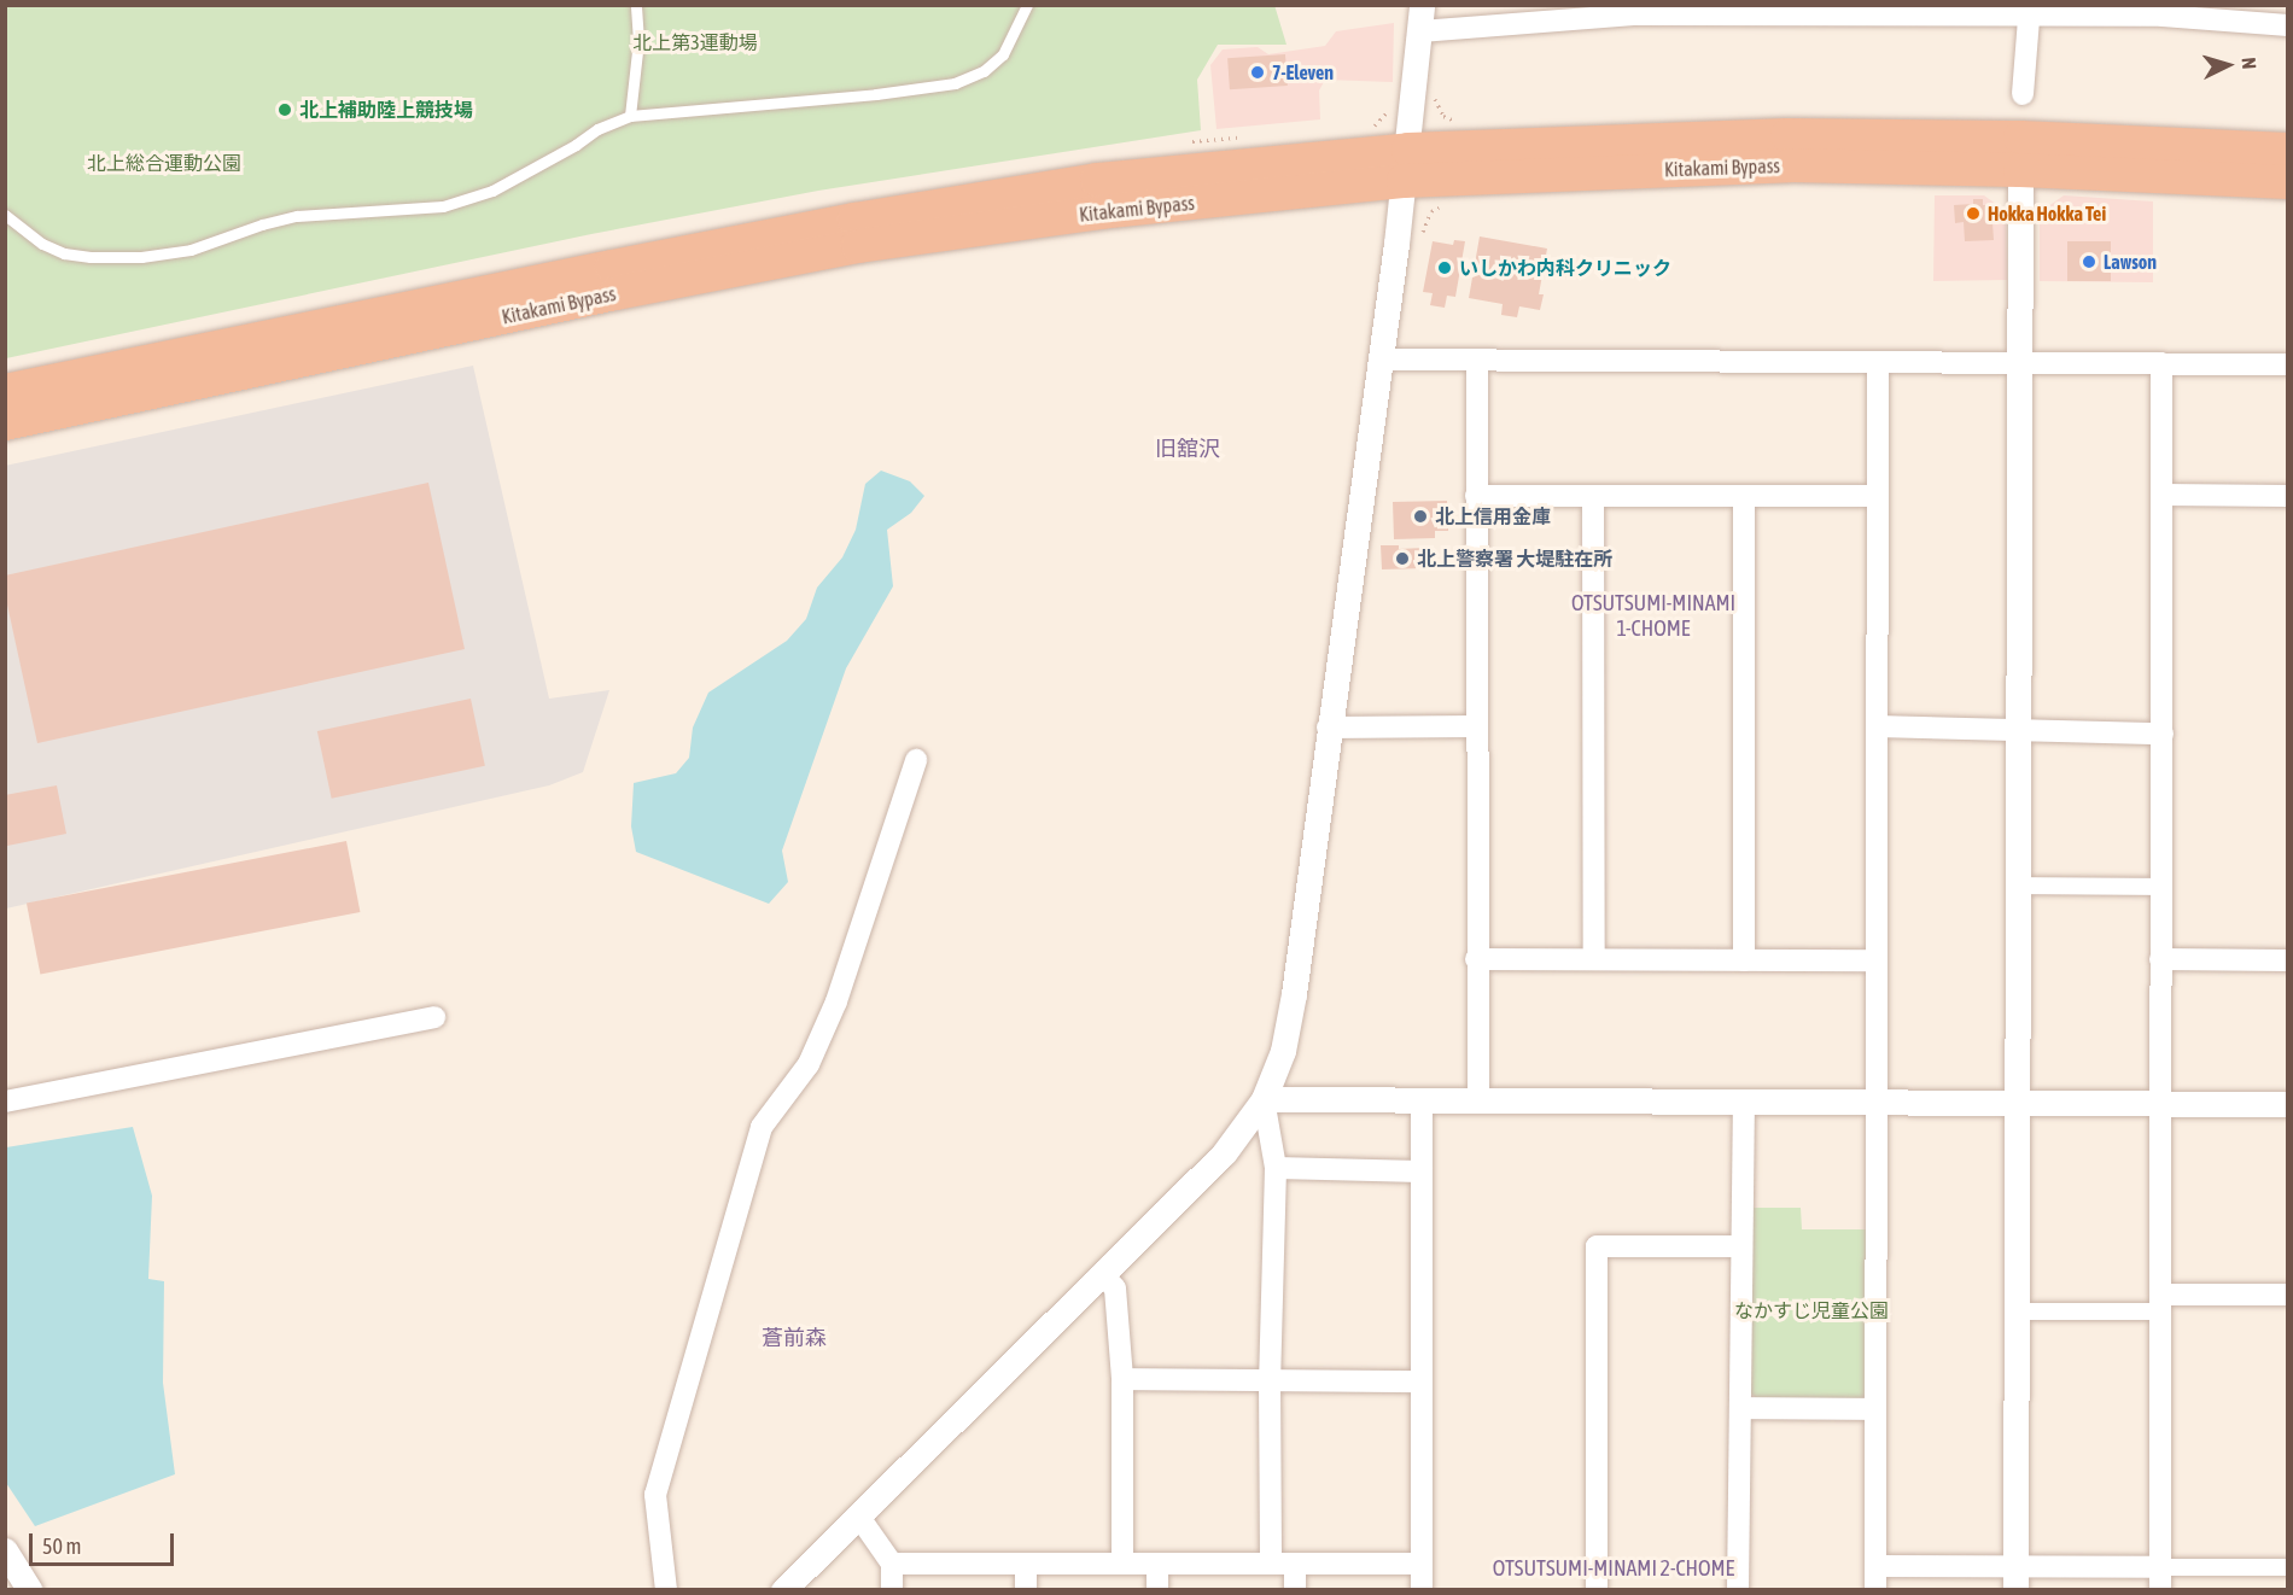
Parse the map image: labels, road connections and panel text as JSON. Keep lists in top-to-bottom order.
{
  "streets": {
    "highway": ["Kitakami Bypass"]
  },
  "districts": [
    "旧舘沢",
    "OTSUTSUMI-MINAMI 1-CHOME",
    "蒼前森",
    "OTSUTSUMI-MINAMI 2-CHOME"
  ],
  "parks": ["北上第3運動場", "北上総合運動公園", "なかすじ児童公園"],
  "places": [
    "7-Eleven",
    "北上補助陸上競技場",
    "Hokka Hokka Tei",
    "Lawson",
    "いしかわ内科クリニック",
    "北上信用金庫",
    "北上警察署 大堤駐在所"
  ],
  "scale_bar": "50 m",
  "north": "right"
}
